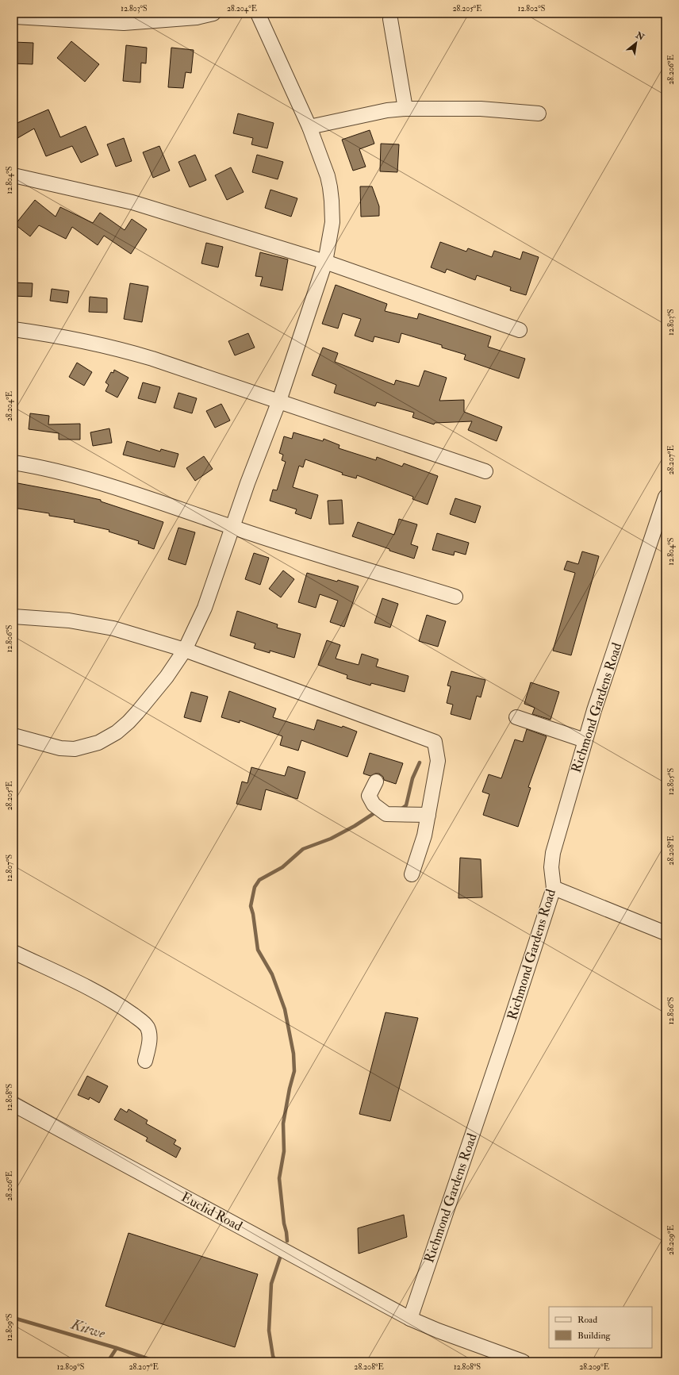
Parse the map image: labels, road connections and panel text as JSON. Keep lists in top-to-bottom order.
{
  "streets": {
    "street": ["Richmond Gardens Road", "Euclid Road"]
  },
  "crossings": [
    ["Richmond Gardens Road", "Euclid Road"]
  ],
  "water": ["Kitwe"],
  "legend": ["Road", "Building"],
  "north": "top right",
  "coordinates": [
    "12.803°S",
    "28.204°E",
    "28.205°E",
    "12.802°S",
    "28.206°E",
    "12.804°S",
    "28.207°E",
    "12.806°S",
    "12.805°S",
    "28.208°E",
    "12.807°S",
    "12.808°S",
    "28.209°E",
    "12.809°S"
  ]
}
